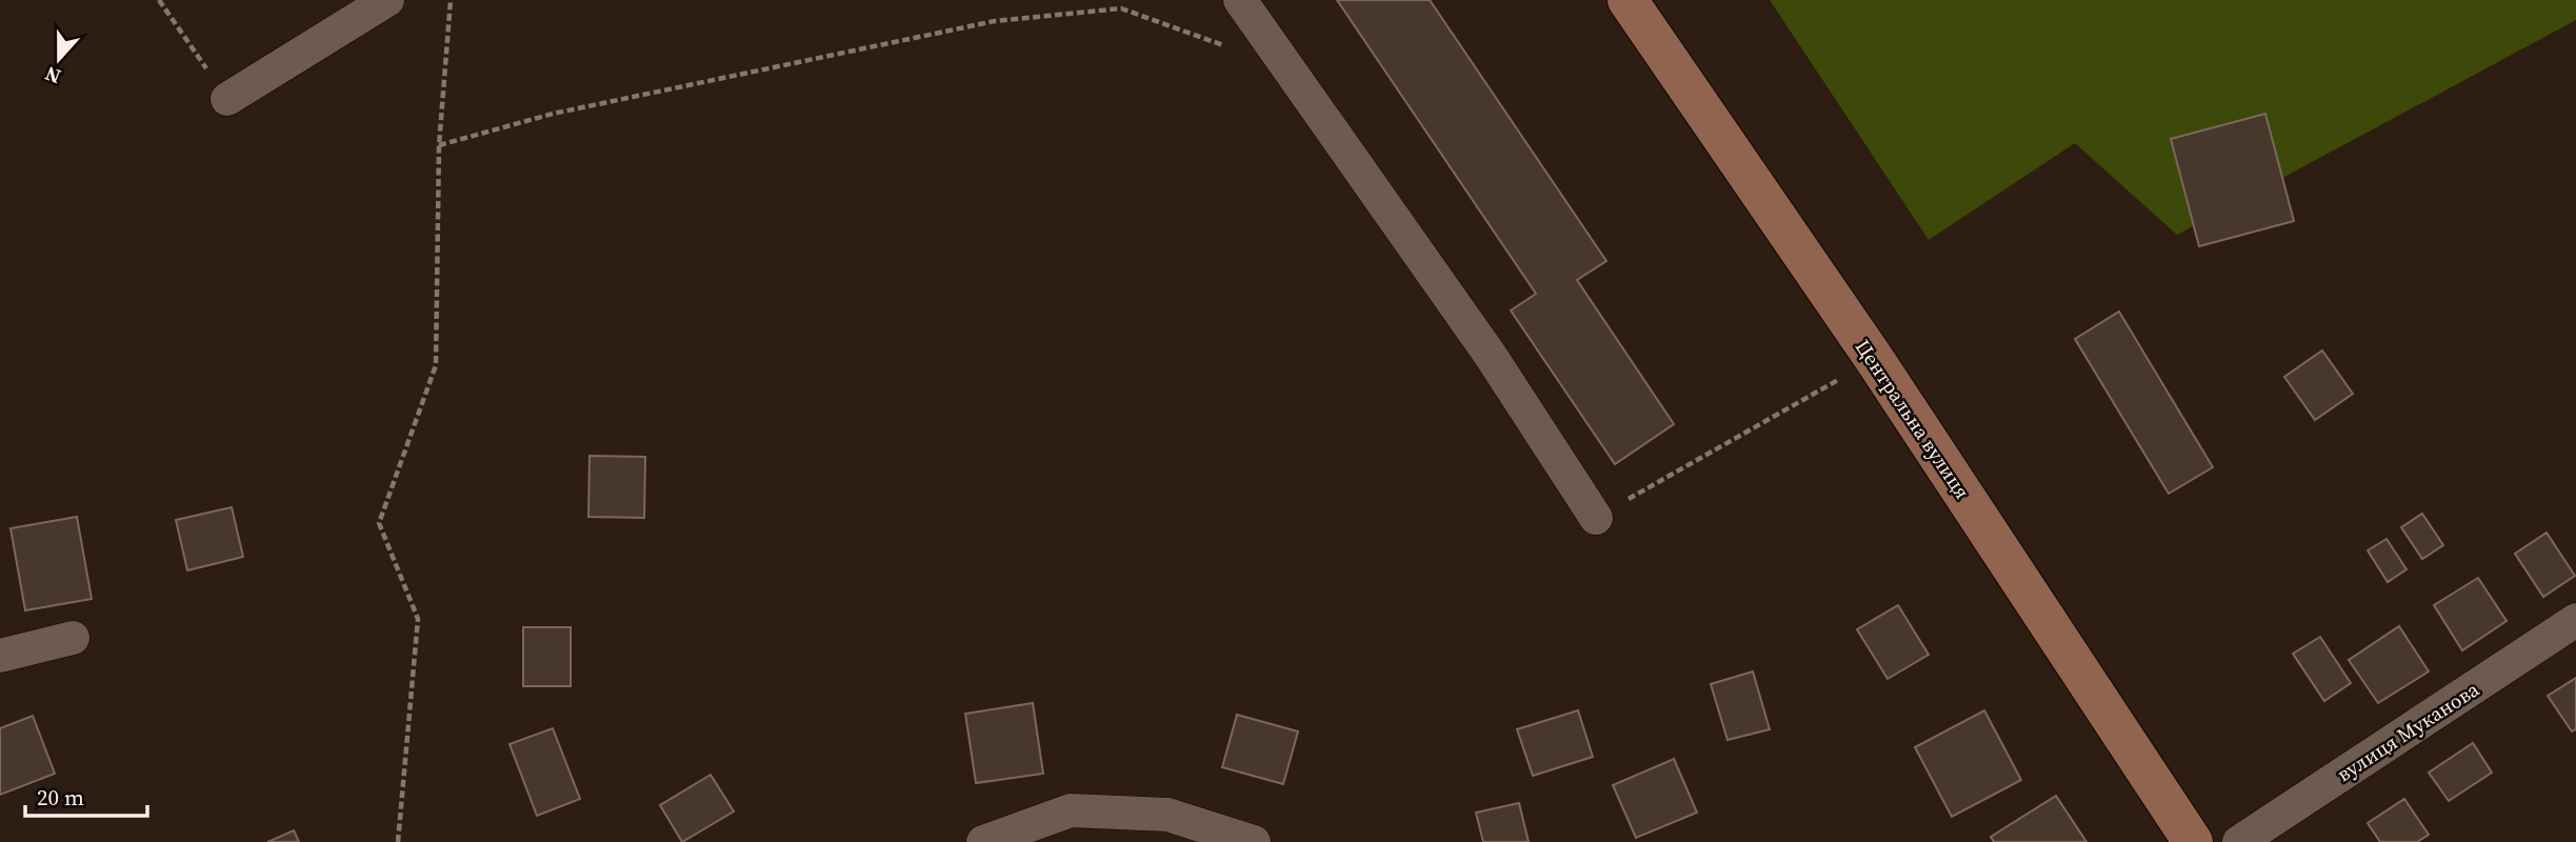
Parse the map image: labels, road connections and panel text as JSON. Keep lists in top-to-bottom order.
{
  "streets": {
    "main road": ["Центральна вулиця"],
    "street": ["вулиця Муканова"]
  },
  "scale_bar": "20 m",
  "north": "bottom"
}
